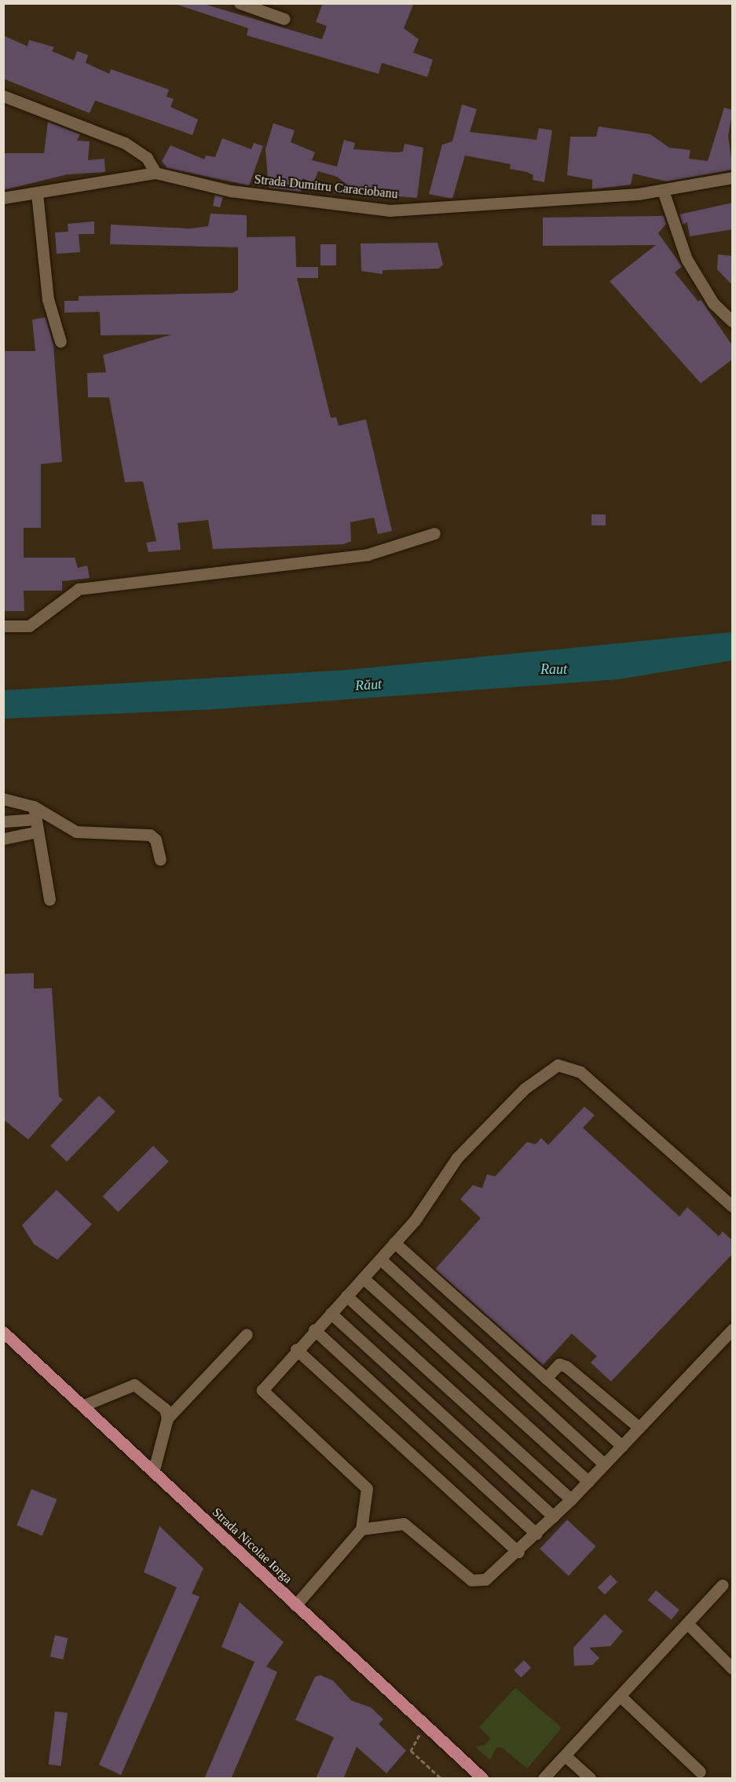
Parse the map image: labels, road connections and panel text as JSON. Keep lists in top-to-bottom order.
{
  "streets": {
    "main road": ["Strada Nicolae Iorga"],
    "street": ["Strada Dumitru Caraciobanu"]
  },
  "water": ["Raut", "Răut"]
}
